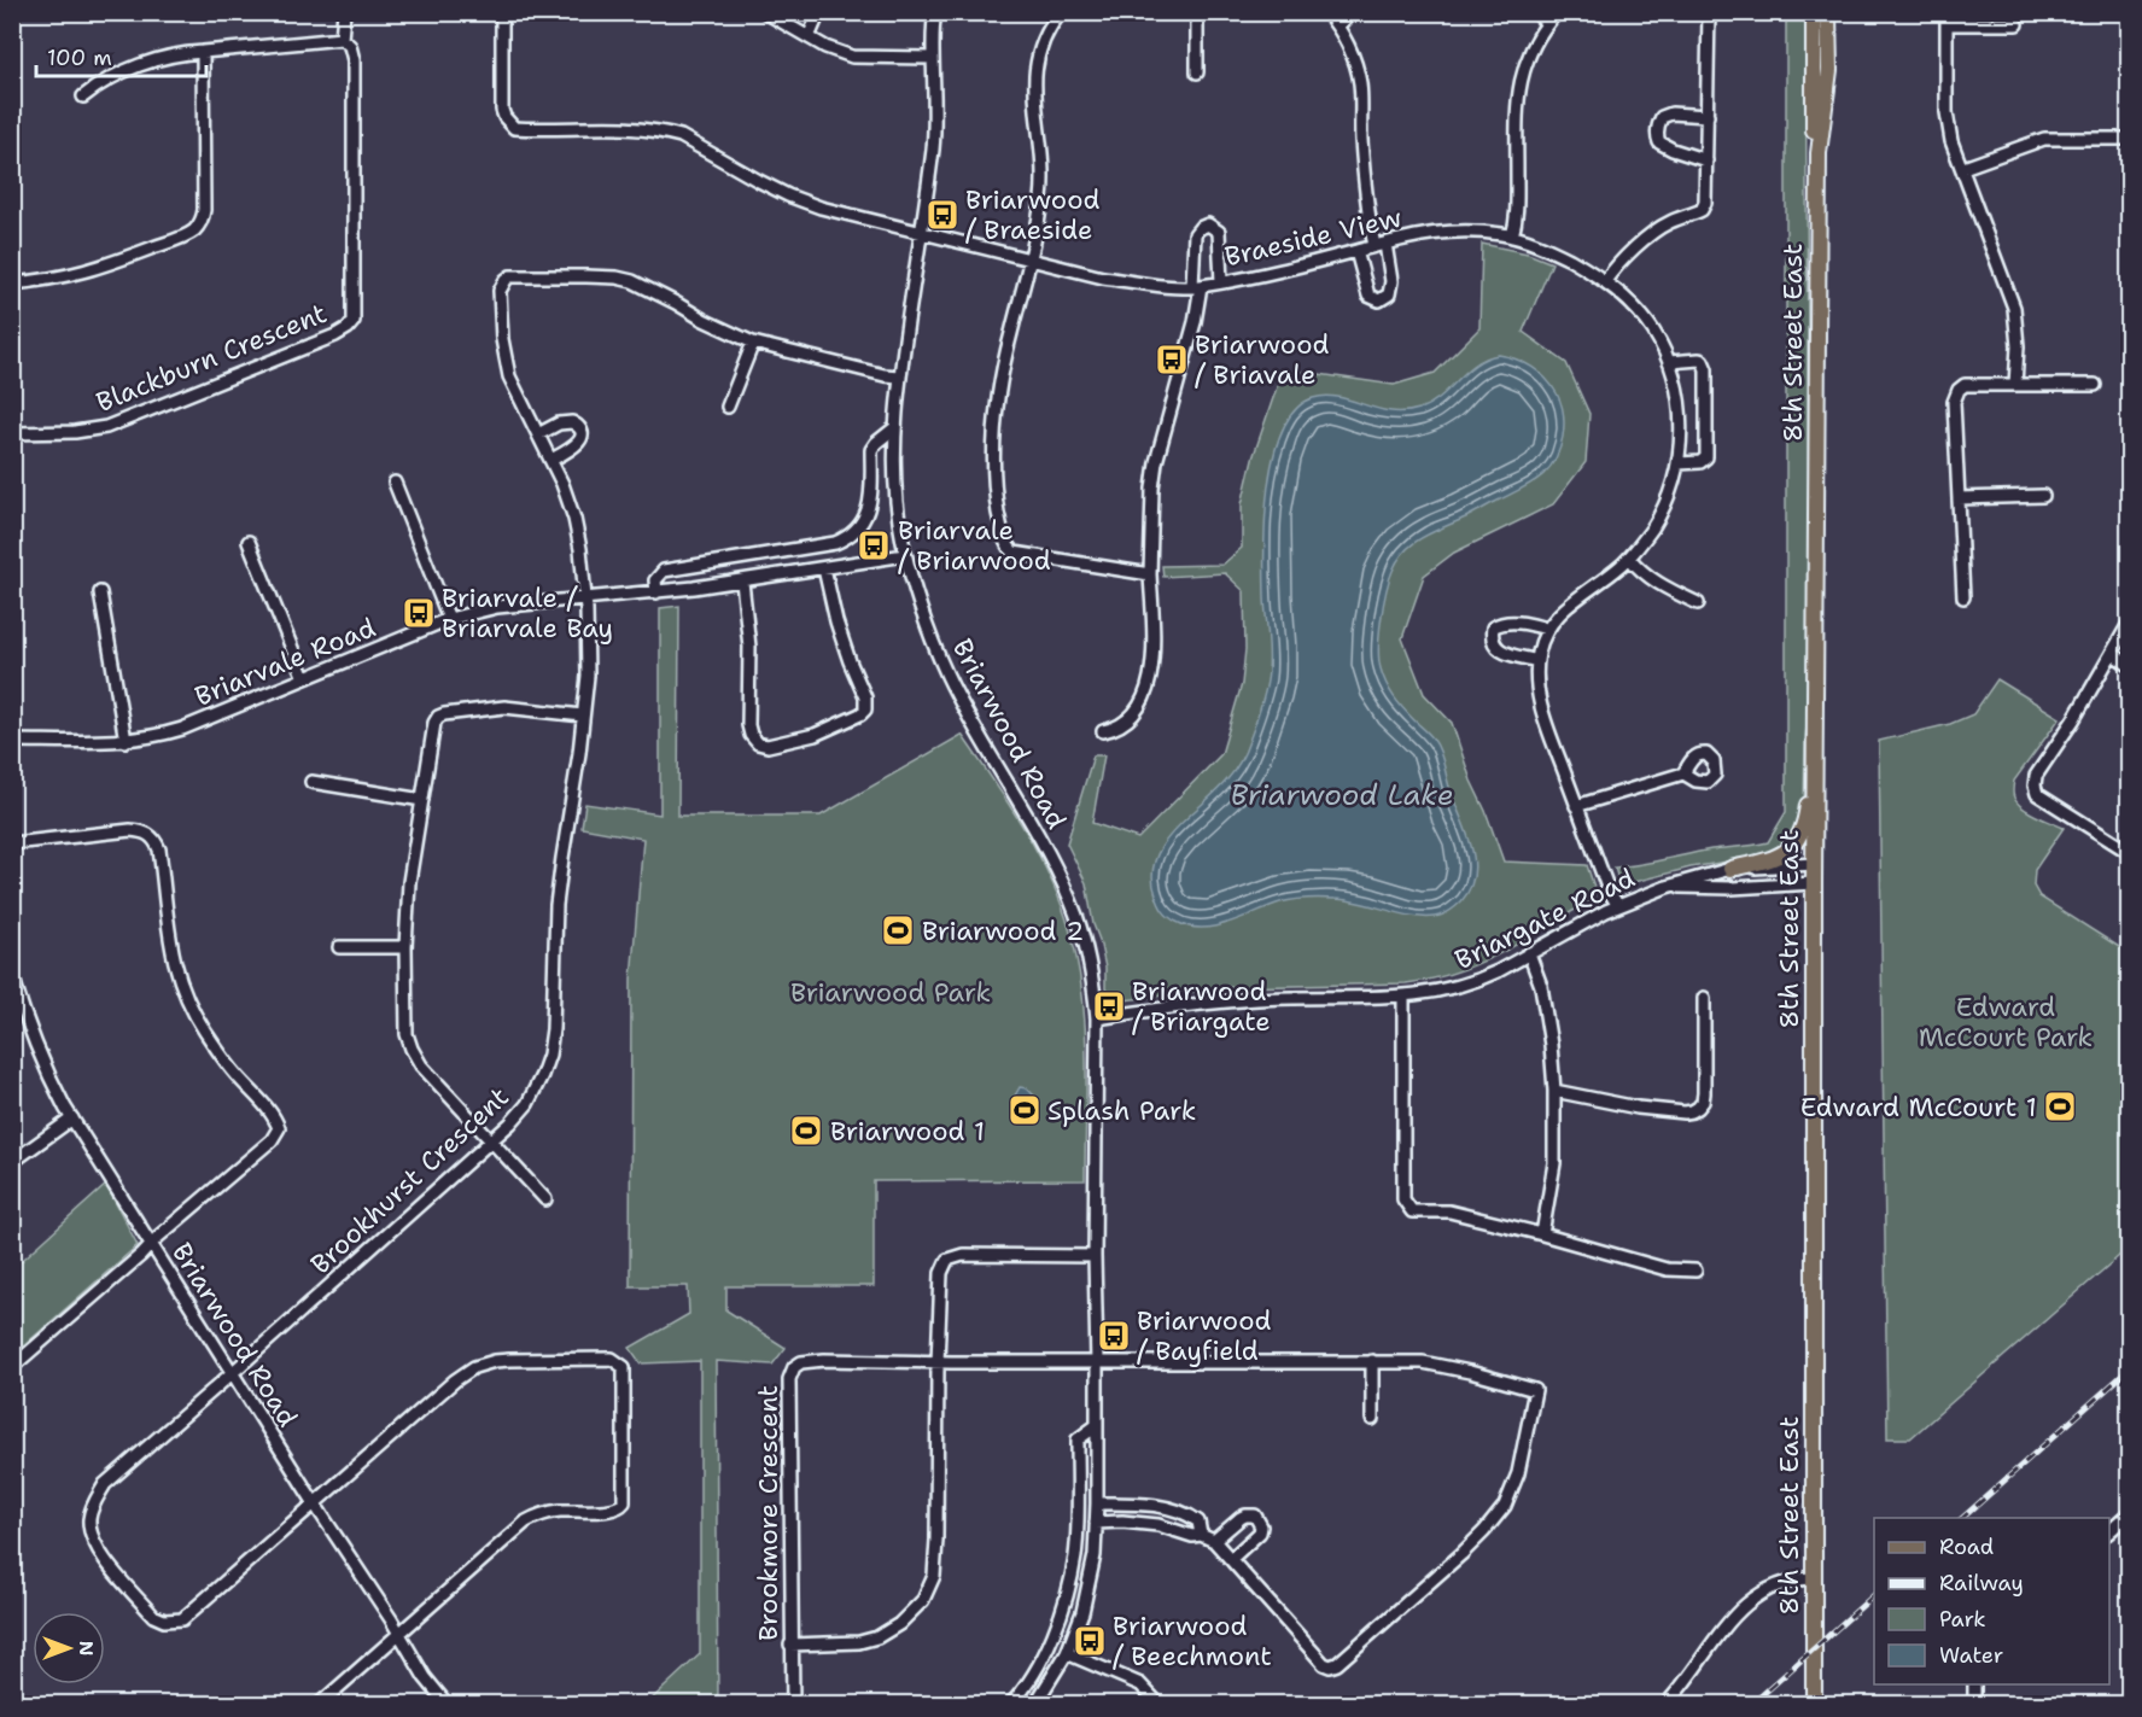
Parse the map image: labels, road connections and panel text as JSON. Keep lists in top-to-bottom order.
{
  "streets": {
    "main road": ["8th Street East"],
    "street": [
      "Braeside View",
      "Blackburn Crescent",
      "Briarvale Road",
      "Briarwood Road",
      "Briargate Road",
      "Brookhurst Crescent",
      "Brookmore Crescent"
    ]
  },
  "crossings": [
    ["Braeside View", "Briarwood Road"],
    ["Braeside View", "Briargate Road"],
    ["8th Street East", "Briargate Road"],
    ["Briarvale Road", "Briarwood Road"],
    ["Briarvale Road", "Brookhurst Crescent"],
    ["Briarwood Road", "Briargate Road"],
    ["Briarwood Road", "Brookhurst Crescent"],
    ["Briarwood Road", "Brookmore Crescent"]
  ],
  "water": ["Briarwood Lake"],
  "parks": ["Briarwood Park", "Edward McCourt Park"],
  "places": {
    "bus stop": [
      "Briarwood / Braeside",
      "Briarwood / Briavale",
      "Briarvale / Briarwood",
      "Briarvale / Briarvale Bay",
      "Briarwood / Briargate",
      "Briarwood / Bayfield",
      "Briarwood / Beechmont"
    ],
    "sports": [
      "Briarwood 2",
      "Edward McCourt 1",
      "Splash Park",
      "Briarwood 1"
    ]
  },
  "legend": [
    "Road",
    "Railway",
    "Park",
    "Water"
  ],
  "scale_bar": "100 m",
  "north": "right"
}
